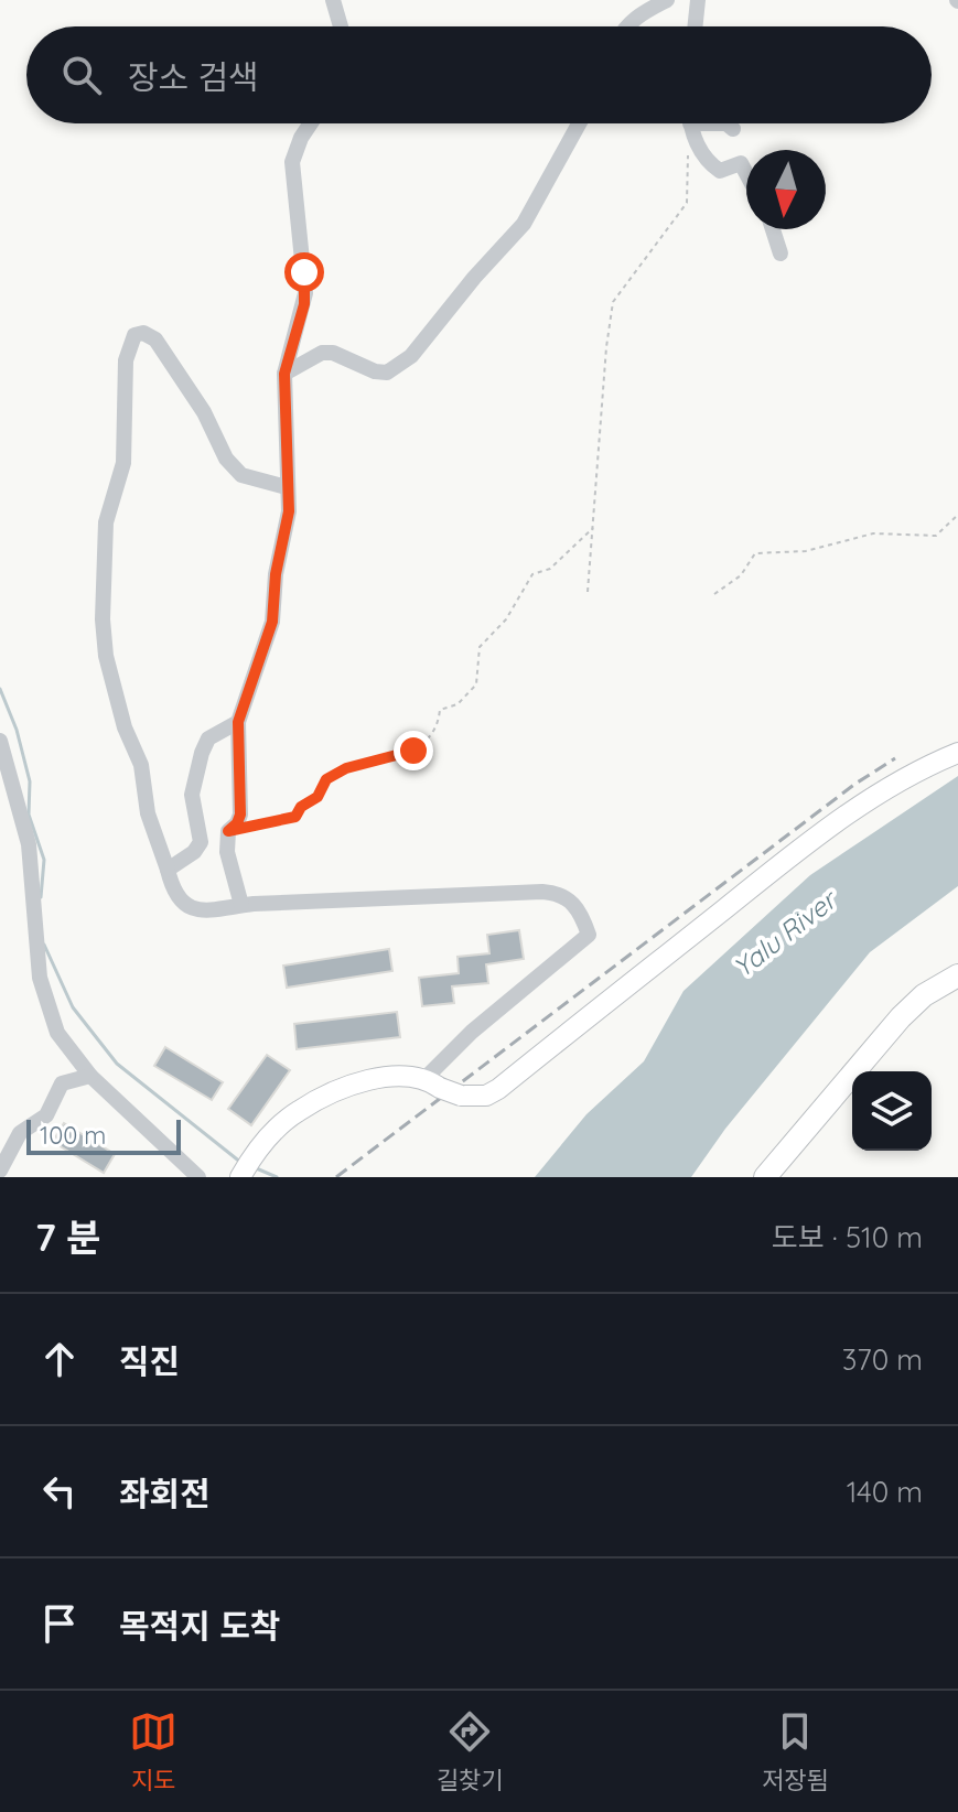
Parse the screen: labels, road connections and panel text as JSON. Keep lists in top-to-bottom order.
{
  "water": ["Yalu River"],
  "scale_bar": "100 m",
  "north": "bottom",
  "page": {
    "search": "장소 검색",
    "scale": "100 m",
    "heading": ["7 분", "도보 · 510 m"],
    "list": [
      ["직진", "370 m"],
      ["좌회전", "140 m"],
      "목적지 도착"
    ],
    "nav": ["지도", "길찾기", "저장됨"]
  }
}
